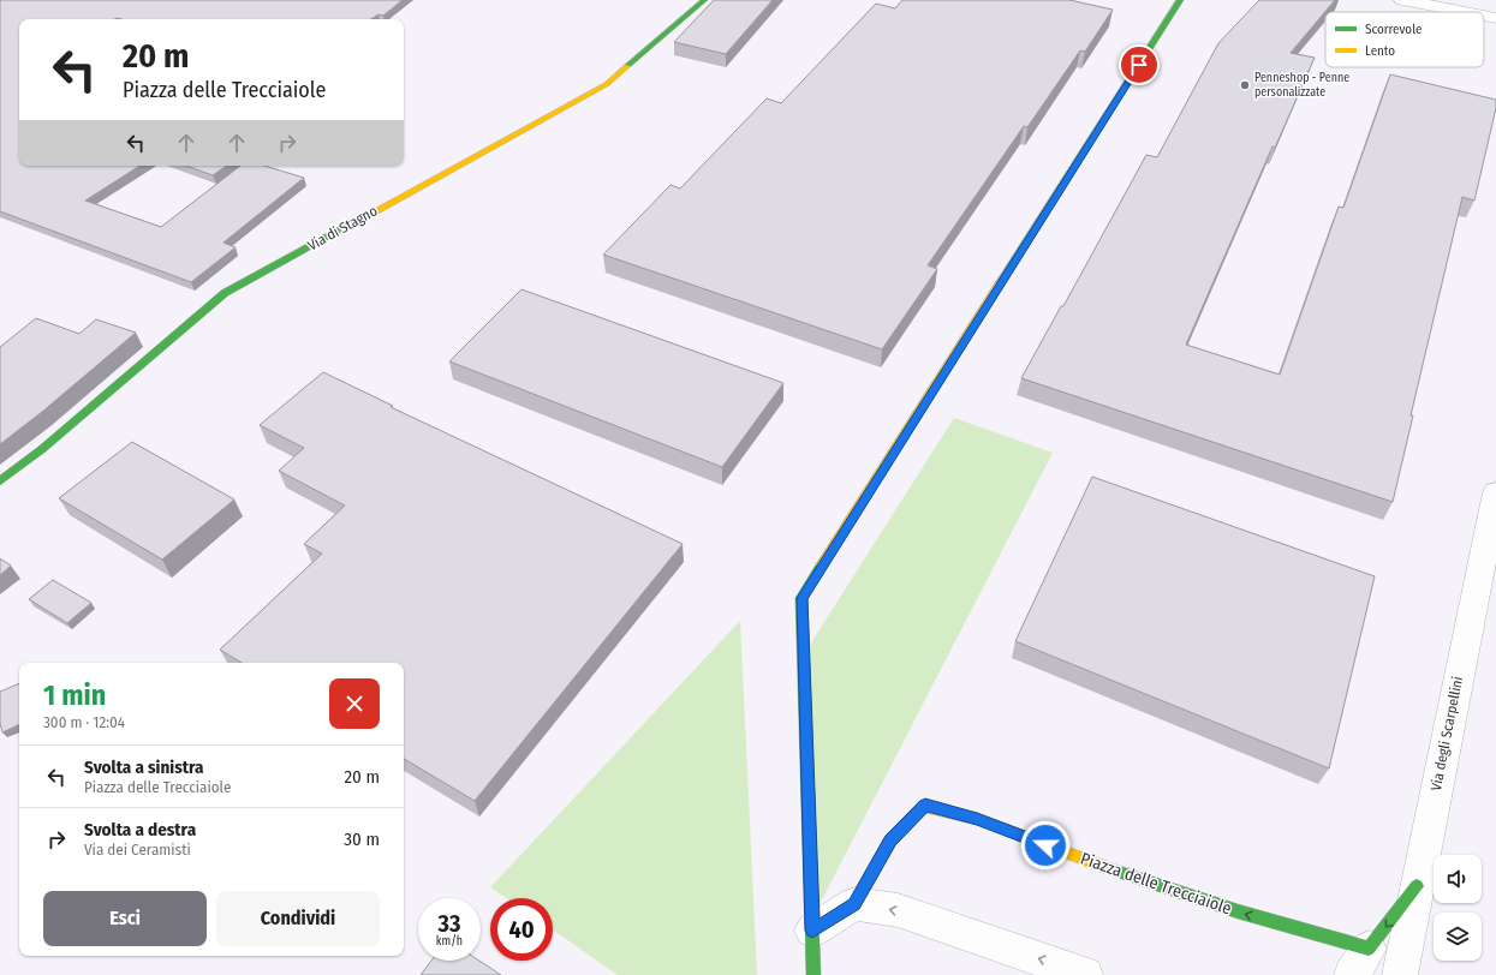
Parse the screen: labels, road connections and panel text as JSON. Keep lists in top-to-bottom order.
{
  "streets": {
    "street": ["Via di Stagno", "Via degli Scarpellini", "Piazza delle Trecciaiole"]
  },
  "crossings": [
    ["Via degli Scarpellini", "Piazza delle Trecciaiole"]
  ],
  "one_way": ["Piazza delle Trecciaiole"],
  "places": ["Penneshop - Penne personalizzate"],
  "legend": ["Scorrevole", "Lento"],
  "page": {
    "turn": ["20 m", "Piazza delle Trecciaiole"],
    "heading": ["1 min", "300 m · 12:04"],
    "list": [
      {
        "name": "Svolta a sinistra",
        "note": "Piazza delle Trecciaiole",
        "value": "20 m"
      },
      {
        "name": "Svolta a destra",
        "note": "Via dei Ceramisti",
        "value": "30 m"
      }
    ],
    "buttons": ["Esci", "Condividi"],
    "speed": "33 km/h",
    "limit": "40"
  }
}
